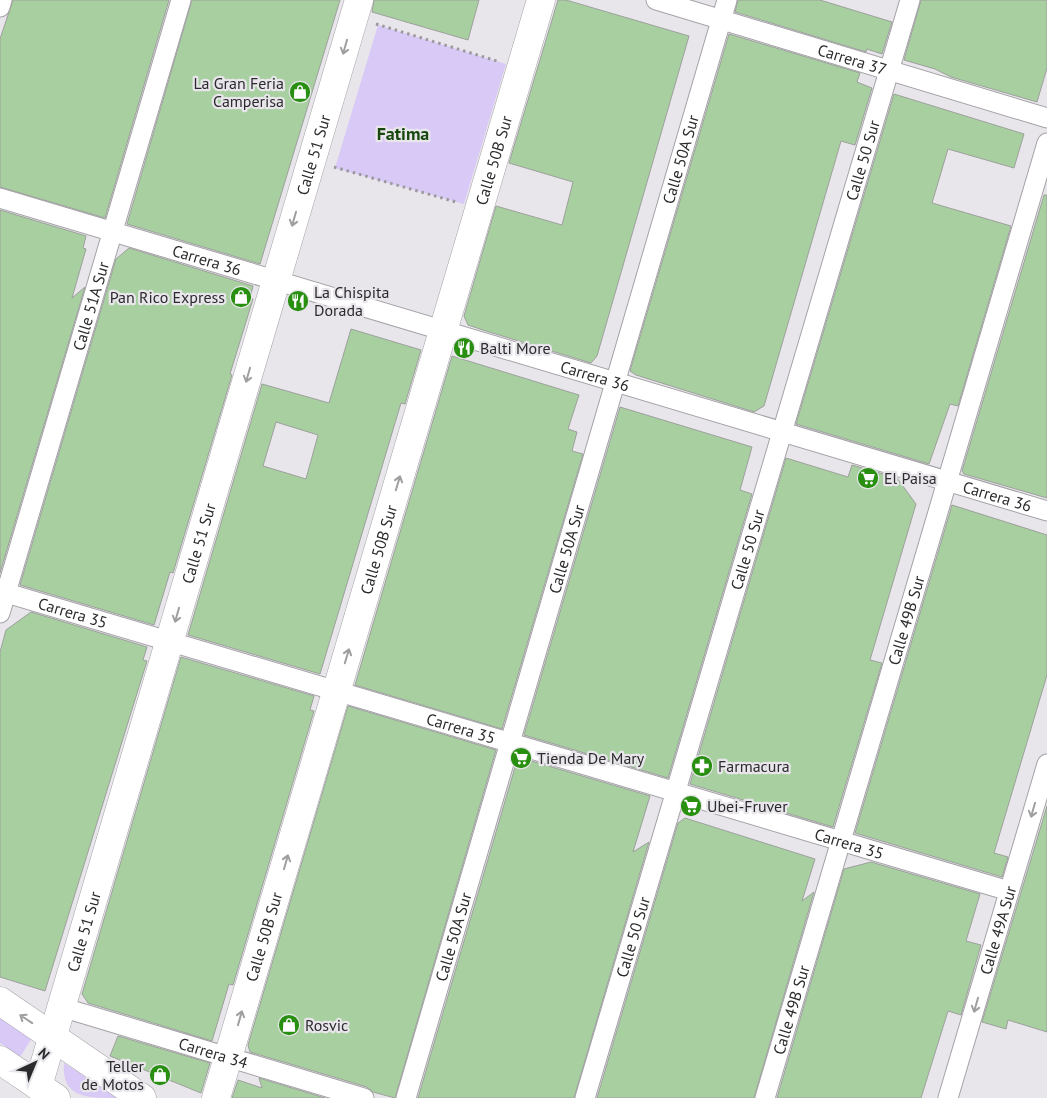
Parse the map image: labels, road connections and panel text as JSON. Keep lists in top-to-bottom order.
{
  "streets": {
    "main road": ["Calle 51 Sur", "Calle 50B Sur"],
    "street": [
      "Carrera 37",
      "Calle 50A Sur",
      "Calle 50 Sur",
      "Carrera 36",
      "Calle 51A Sur",
      "Carrera 35",
      "Calle 49B Sur",
      "Calle 49A Sur",
      "Carrera 34"
    ]
  },
  "crossings": [
    ["Carrera 37", "Calle 50A Sur"],
    ["Carrera 37", "Calle 50 Sur"],
    ["Calle 51 Sur", "Carrera 36"],
    ["Calle 51 Sur", "Carrera 35"],
    ["Calle 51 Sur", "Carrera 34"],
    ["Calle 50A Sur", "Carrera 36"],
    ["Calle 50A Sur", "Carrera 35"],
    ["Calle 50B Sur", "Carrera 36"],
    ["Calle 50B Sur", "Carrera 35"],
    ["Calle 50B Sur", "Carrera 34"],
    ["Calle 50 Sur", "Carrera 36"],
    ["Calle 50 Sur", "Carrera 35"],
    ["Carrera 36", "Calle 51A Sur"],
    ["Carrera 36", "Calle 49B Sur"],
    ["Calle 51A Sur", "Carrera 35"],
    ["Carrera 35", "Calle 49B Sur"],
    ["Carrera 35", "Calle 49A Sur"]
  ],
  "one_way": ["Calle 51 Sur", "Calle 50B Sur", "Calle 49A Sur"],
  "districts": ["Fatima"],
  "places": {
    "shop": [
      "La Gran Feria Camperisa",
      "Pan Rico Express",
      "Rosvic",
      "Teller de Motos"
    ],
    "restaurant": ["La Chispita Dorada", "Balti More"],
    "supermarket": ["El Paisa", "Tienda De Mary", "Ubei-Fruver"],
    "pharmacy": ["Farmacura"]
  },
  "north": "top right"
}
